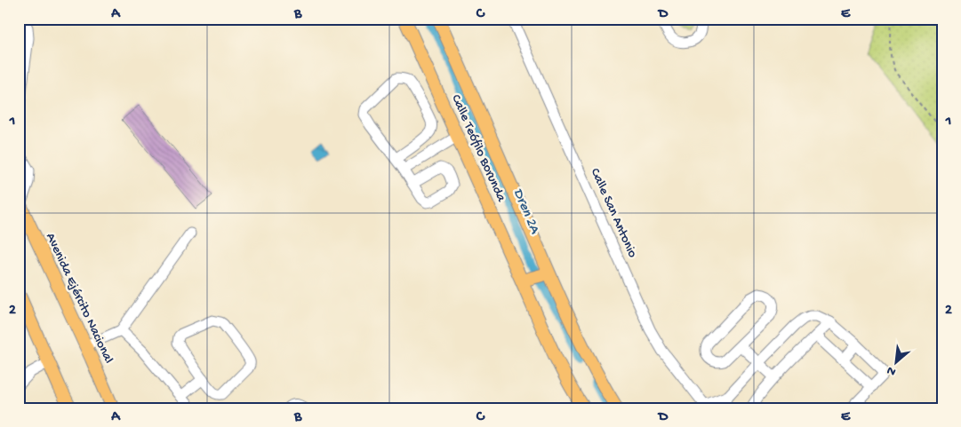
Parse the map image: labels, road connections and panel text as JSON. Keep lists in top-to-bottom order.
{
  "streets": {
    "main road": ["Calle Teófilo Borunda", "Avenida Ejército Nacional"],
    "street": ["Calle San Antonio"]
  },
  "water": ["Dren 2A"],
  "north": "bottom left",
  "grid": {
    "columns": [
      "A",
      "B",
      "C",
      "D",
      "E"
    ],
    "rows": ["1", "2"]
  }
}
